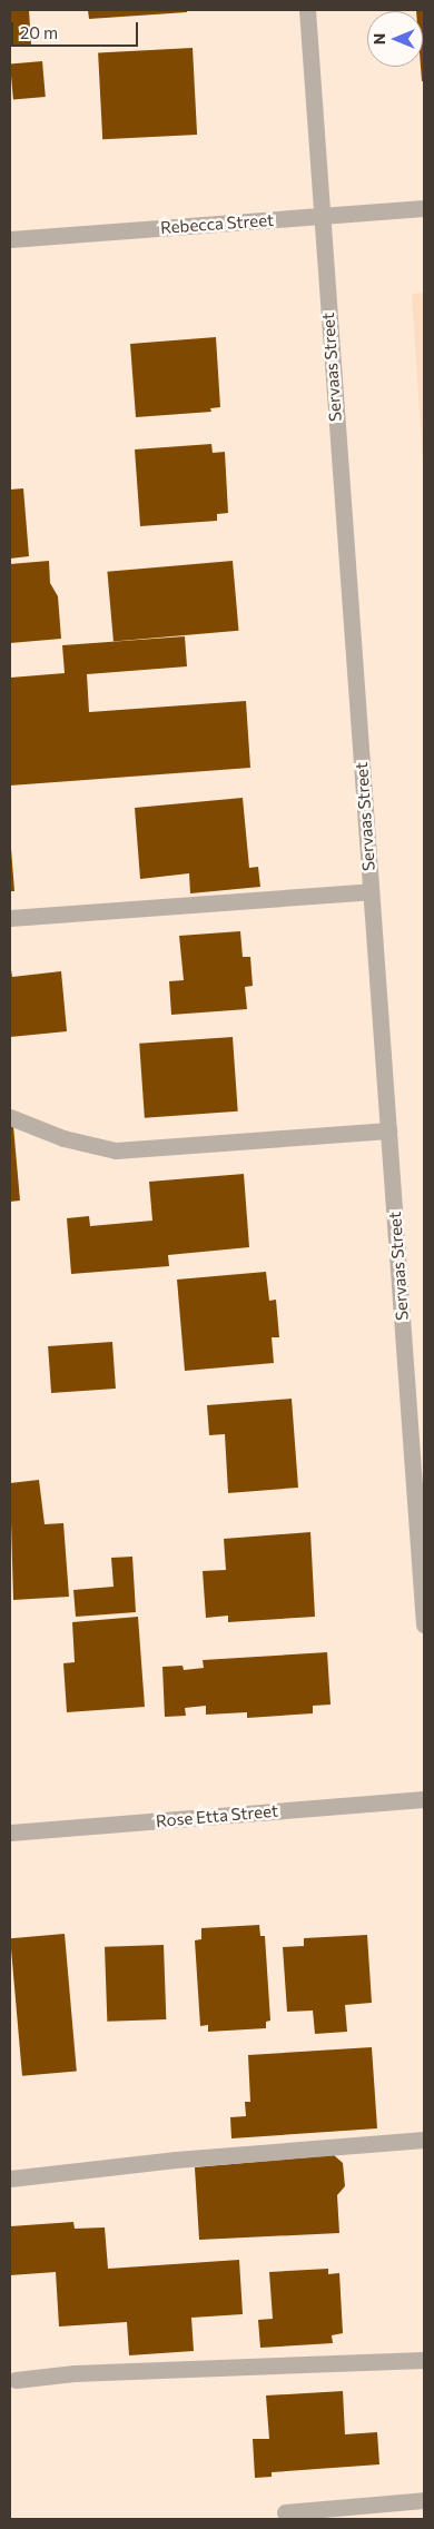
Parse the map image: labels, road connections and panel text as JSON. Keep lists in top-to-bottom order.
{
  "streets": {
    "street": ["Rebecca Street", "Servaas Street", "Rose Etta Street"]
  },
  "crossings": [
    ["Rebecca Street", "Servaas Street"]
  ],
  "scale_bar": "20 m",
  "north": "left"
}
